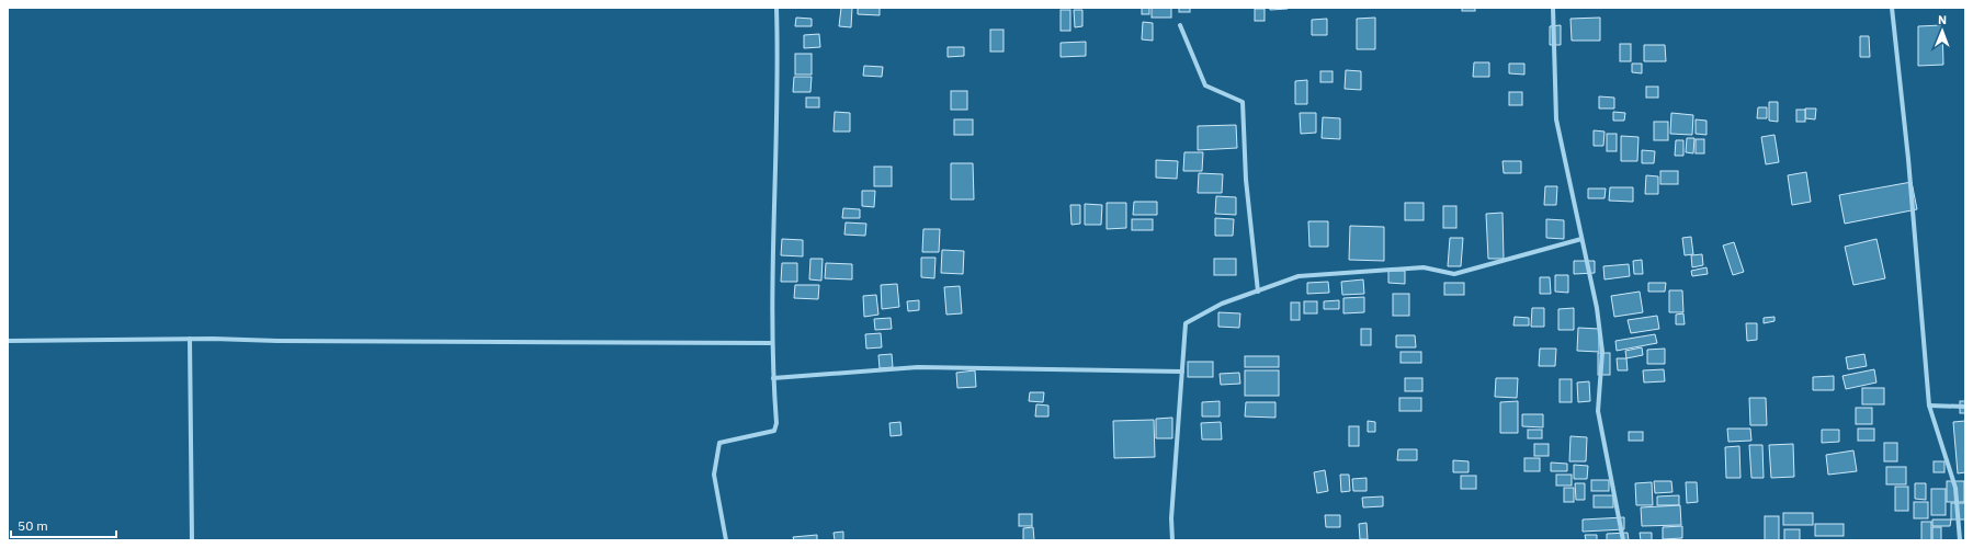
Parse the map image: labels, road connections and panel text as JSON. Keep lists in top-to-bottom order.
{
  "scale_bar": "50 m",
  "north": "top"
}
